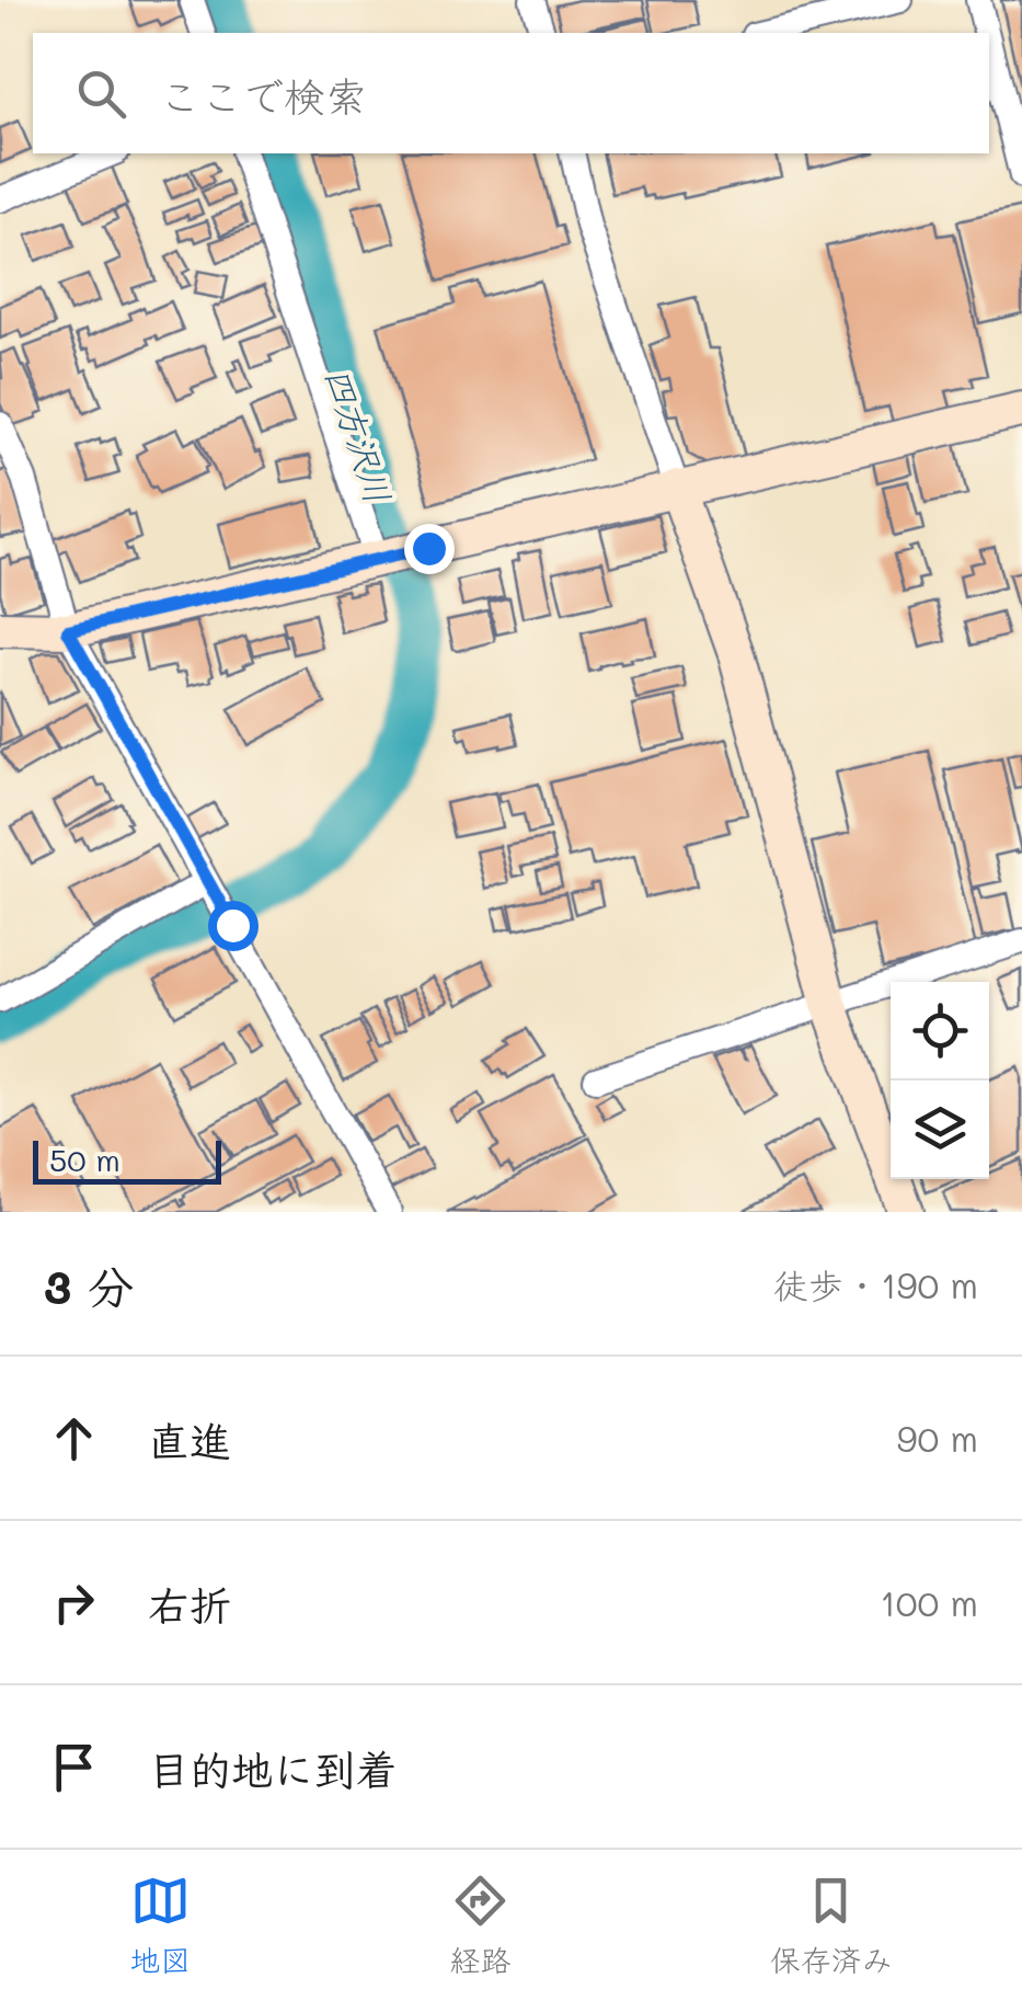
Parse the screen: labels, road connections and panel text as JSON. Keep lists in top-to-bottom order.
{
  "water": ["四方沢川"],
  "scale_bar": "50 m",
  "page": {
    "search": "ここで検索",
    "scale": "50 m",
    "heading": ["3 分", "徒歩 · 190 m"],
    "list": [
      ["直進", "90 m"],
      ["右折", "100 m"],
      "目的地に到着"
    ],
    "nav": ["地図", "経路", "保存済み"]
  }
}
